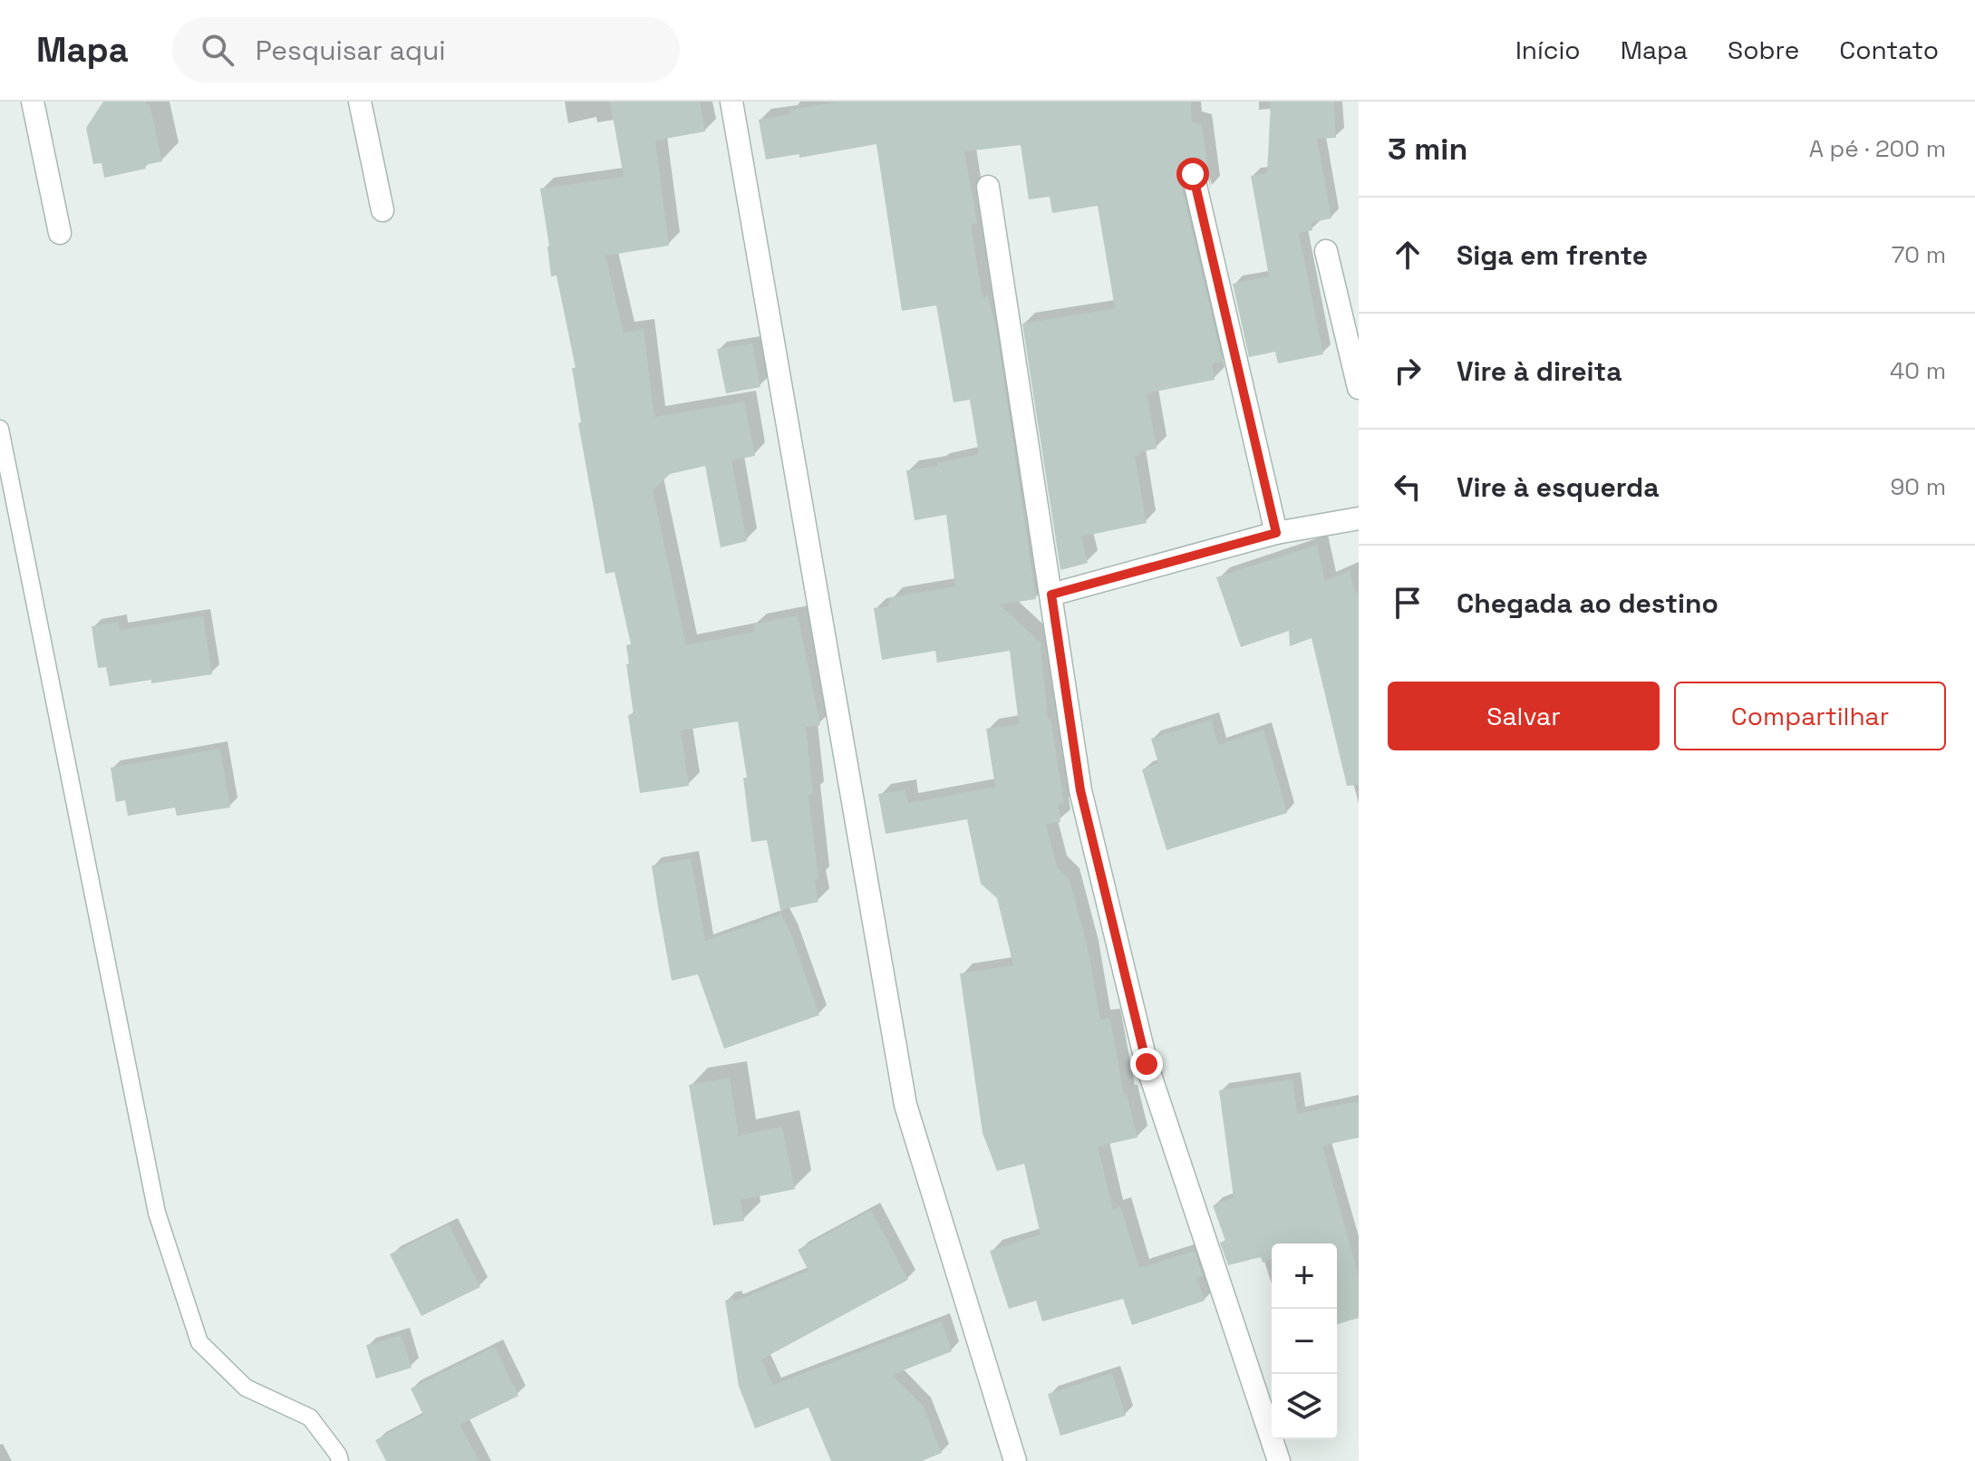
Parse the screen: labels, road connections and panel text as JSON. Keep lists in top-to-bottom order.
{
  "page": {
    "header": "Mapa",
    "search": "Pesquisar aqui",
    "nav": [
      "Início",
      "Mapa",
      "Sobre",
      "Contato"
    ],
    "heading": ["3 min", "A pé · 200 m"],
    "list": [
      ["Siga em frente", "70 m"],
      ["Vire à direita", "40 m"],
      ["Vire à esquerda", "90 m"],
      "Chegada ao destino"
    ],
    "buttons": ["Salvar", "Compartilhar"],
    "map_buttons": ["+", "−"]
  }
}
